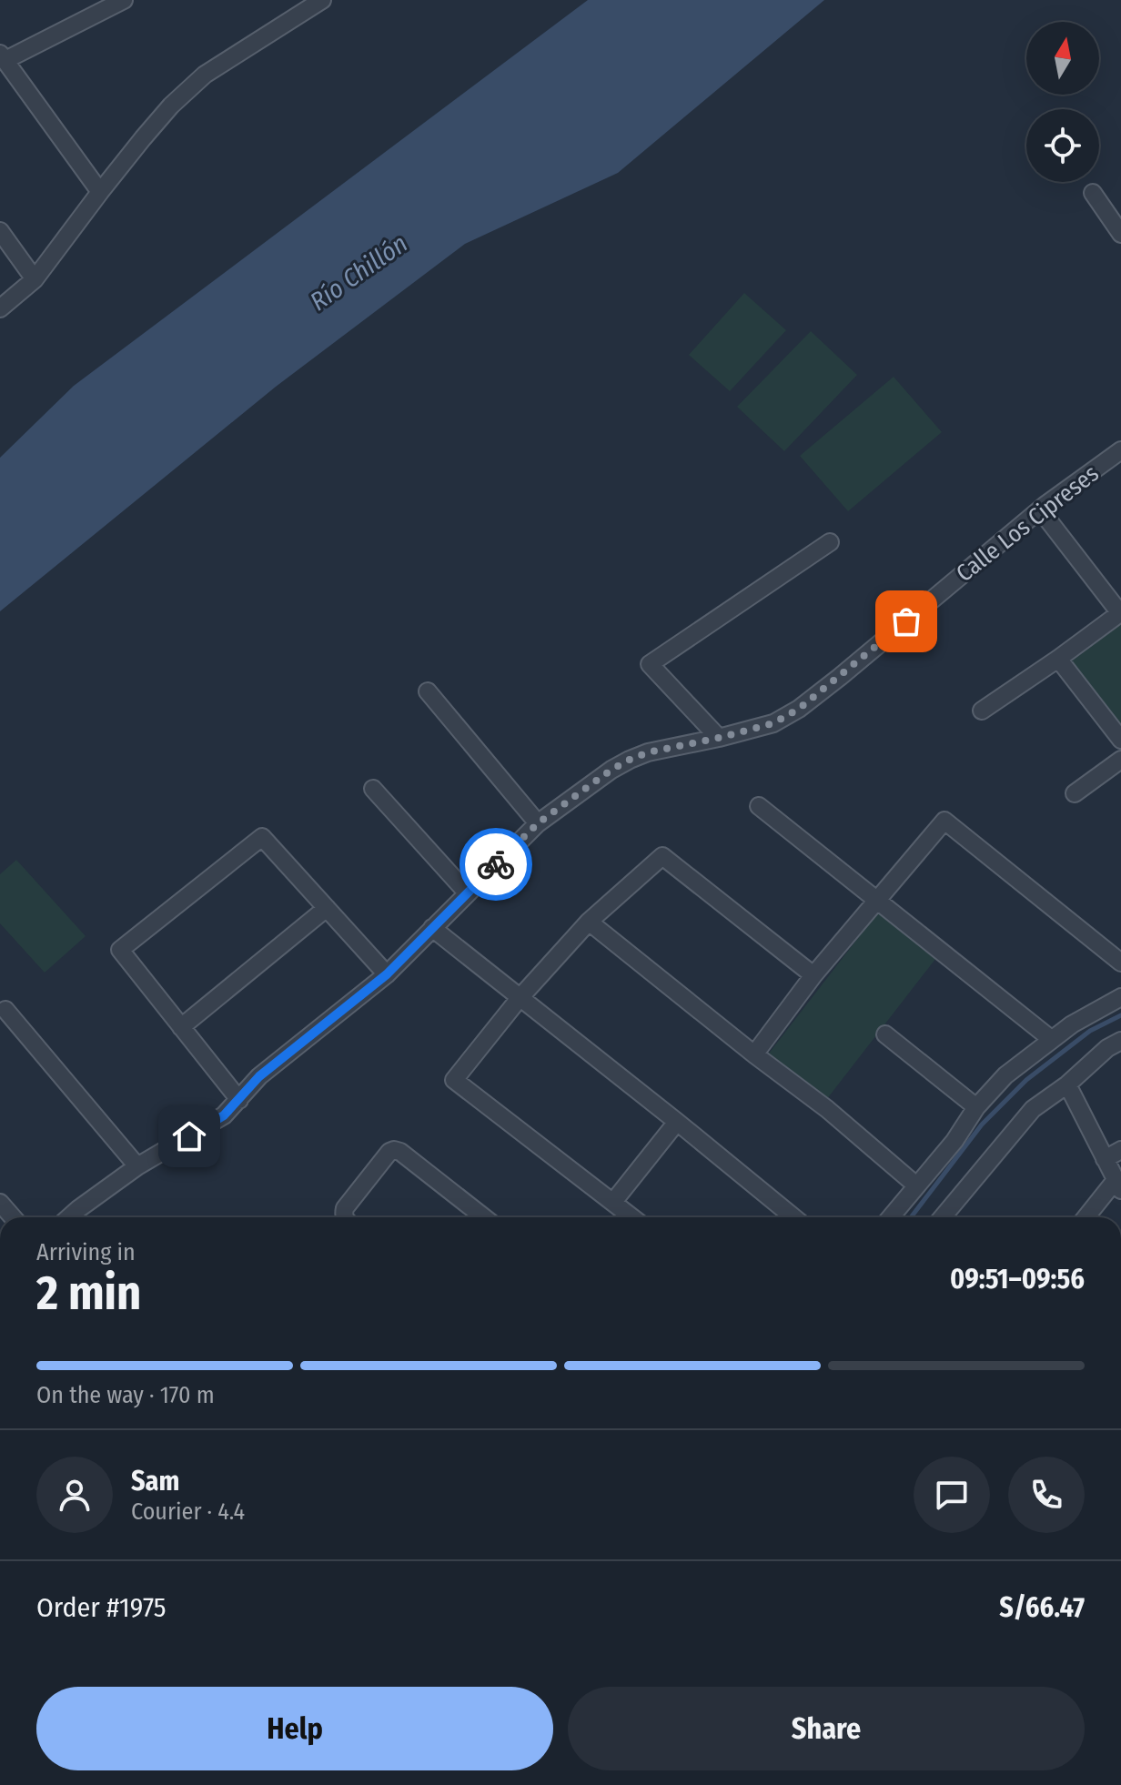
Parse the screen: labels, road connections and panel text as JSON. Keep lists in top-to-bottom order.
{
  "streets": {
    "street": ["Calle Los Cipreses"]
  },
  "water": ["Río Chillón"],
  "north": "top",
  "page": {
    "heading": ["2 min", "Arriving in", "09:51–09:56"],
    "panel": [
      "Sam",
      "Courier · 4.4",
      "Order #1975",
      "S/66.47"
    ],
    "bar": "On the way · 170 m",
    "buttons": ["Help", "Share"]
  }
}
